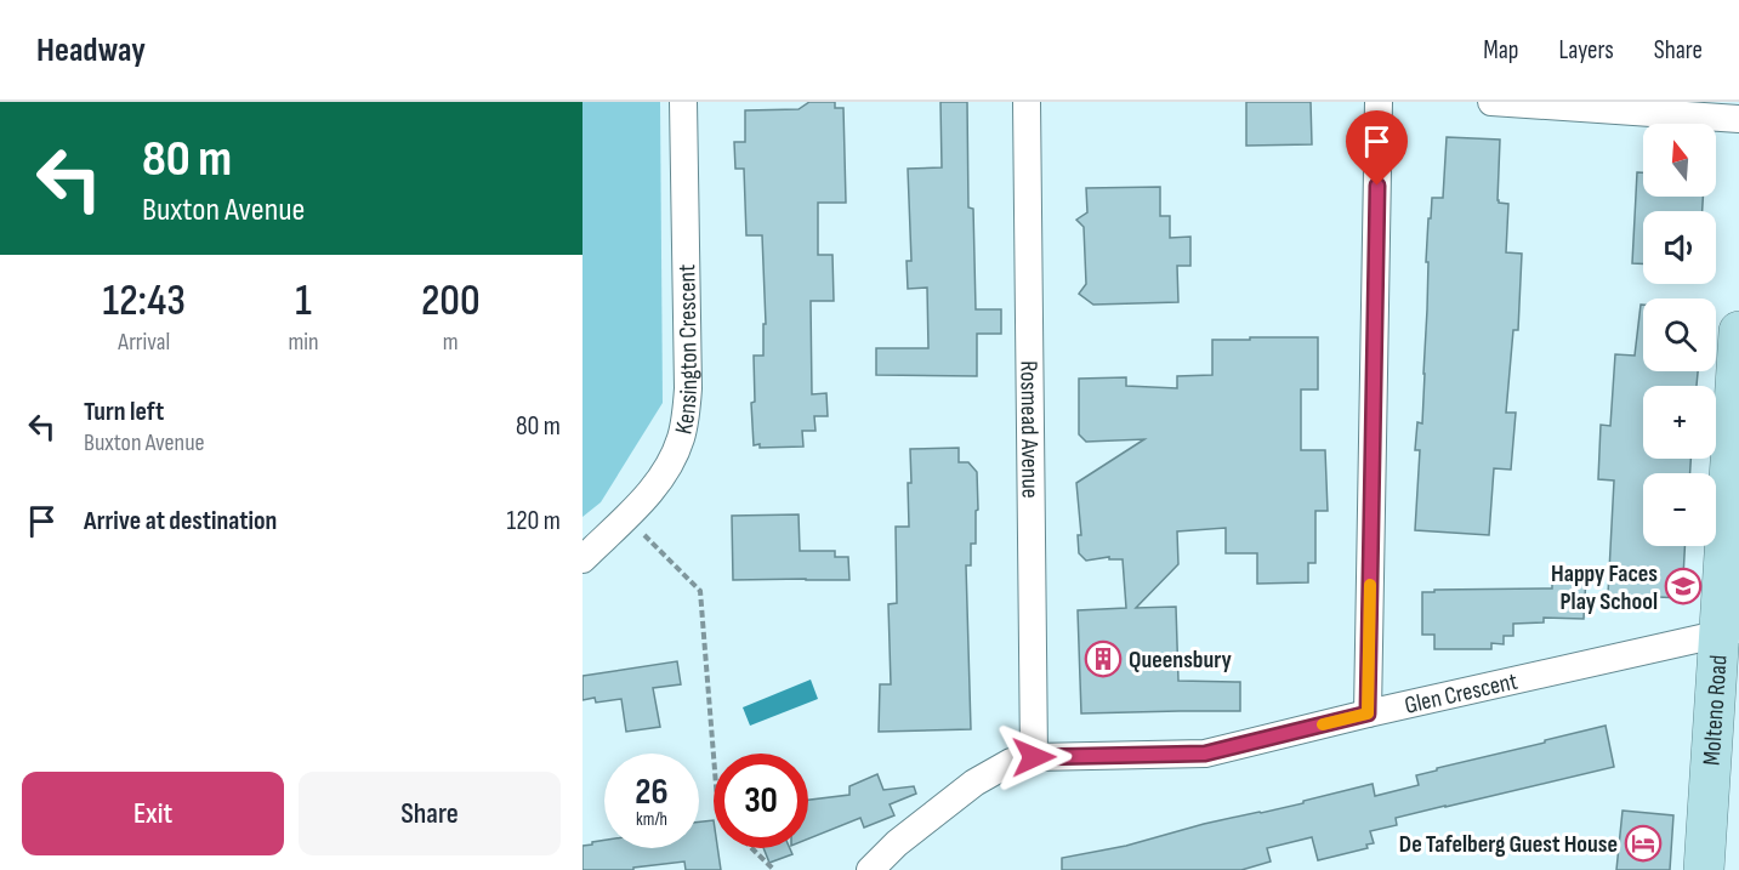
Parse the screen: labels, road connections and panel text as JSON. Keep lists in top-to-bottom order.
{
  "streets": {
    "street": [
      "Kensington Crescent",
      "Rosmead Avenue",
      "Glen Crescent",
      "Molteno Road"
    ]
  },
  "crossings": [
    ["Rosmead Avenue", "Glen Crescent"],
    ["Glen Crescent", "Molteno Road"]
  ],
  "places": {
    "school or university": ["Happy Faces Play School"],
    "building": ["Queensbury"],
    "hotel": ["De Tafelberg Guest House"]
  },
  "north": "top",
  "page": {
    "header": "Headway",
    "nav": ["Map", "Layers", "Share"],
    "turn": ["80 m", "Buxton Avenue"],
    "map_buttons": ["+", "−"],
    "eta": [
      "12:43",
      "Arrival",
      "1",
      "min",
      "200",
      "m"
    ],
    "list": [
      {
        "name": "Turn left",
        "note": "Buxton Avenue",
        "value": "80 m"
      },
      {
        "name": "Arrive at destination",
        "value": "120 m"
      }
    ],
    "speed": "26 km/h",
    "limit": "30",
    "buttons": ["Exit", "Share"]
  }
}
